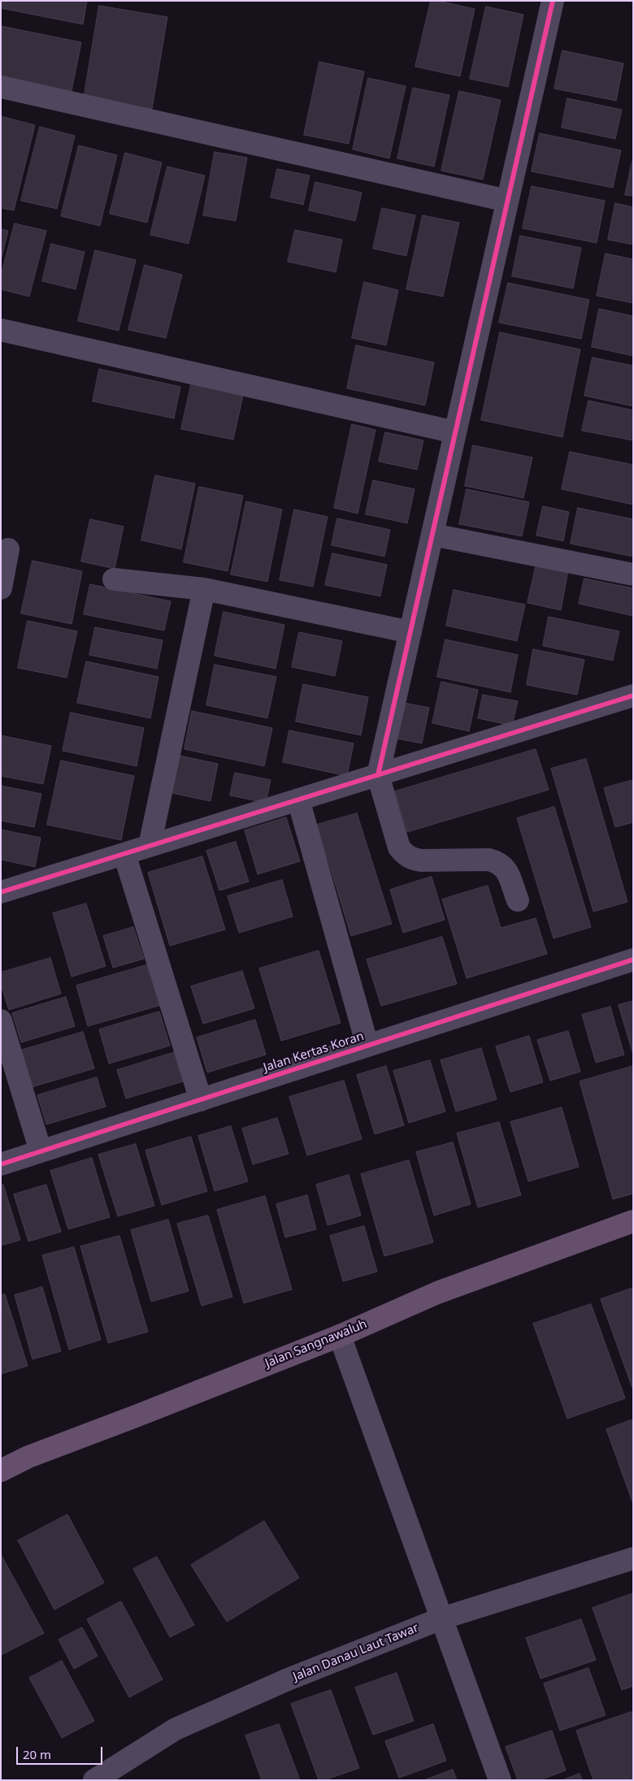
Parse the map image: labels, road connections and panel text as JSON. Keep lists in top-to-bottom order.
{
  "streets": {
    "main road": ["Jalan Sangnawaluh"],
    "street": ["Jalan Kertas Koran", "Jalan Danau Laut Tawar"]
  },
  "scale_bar": "20 m"
}
